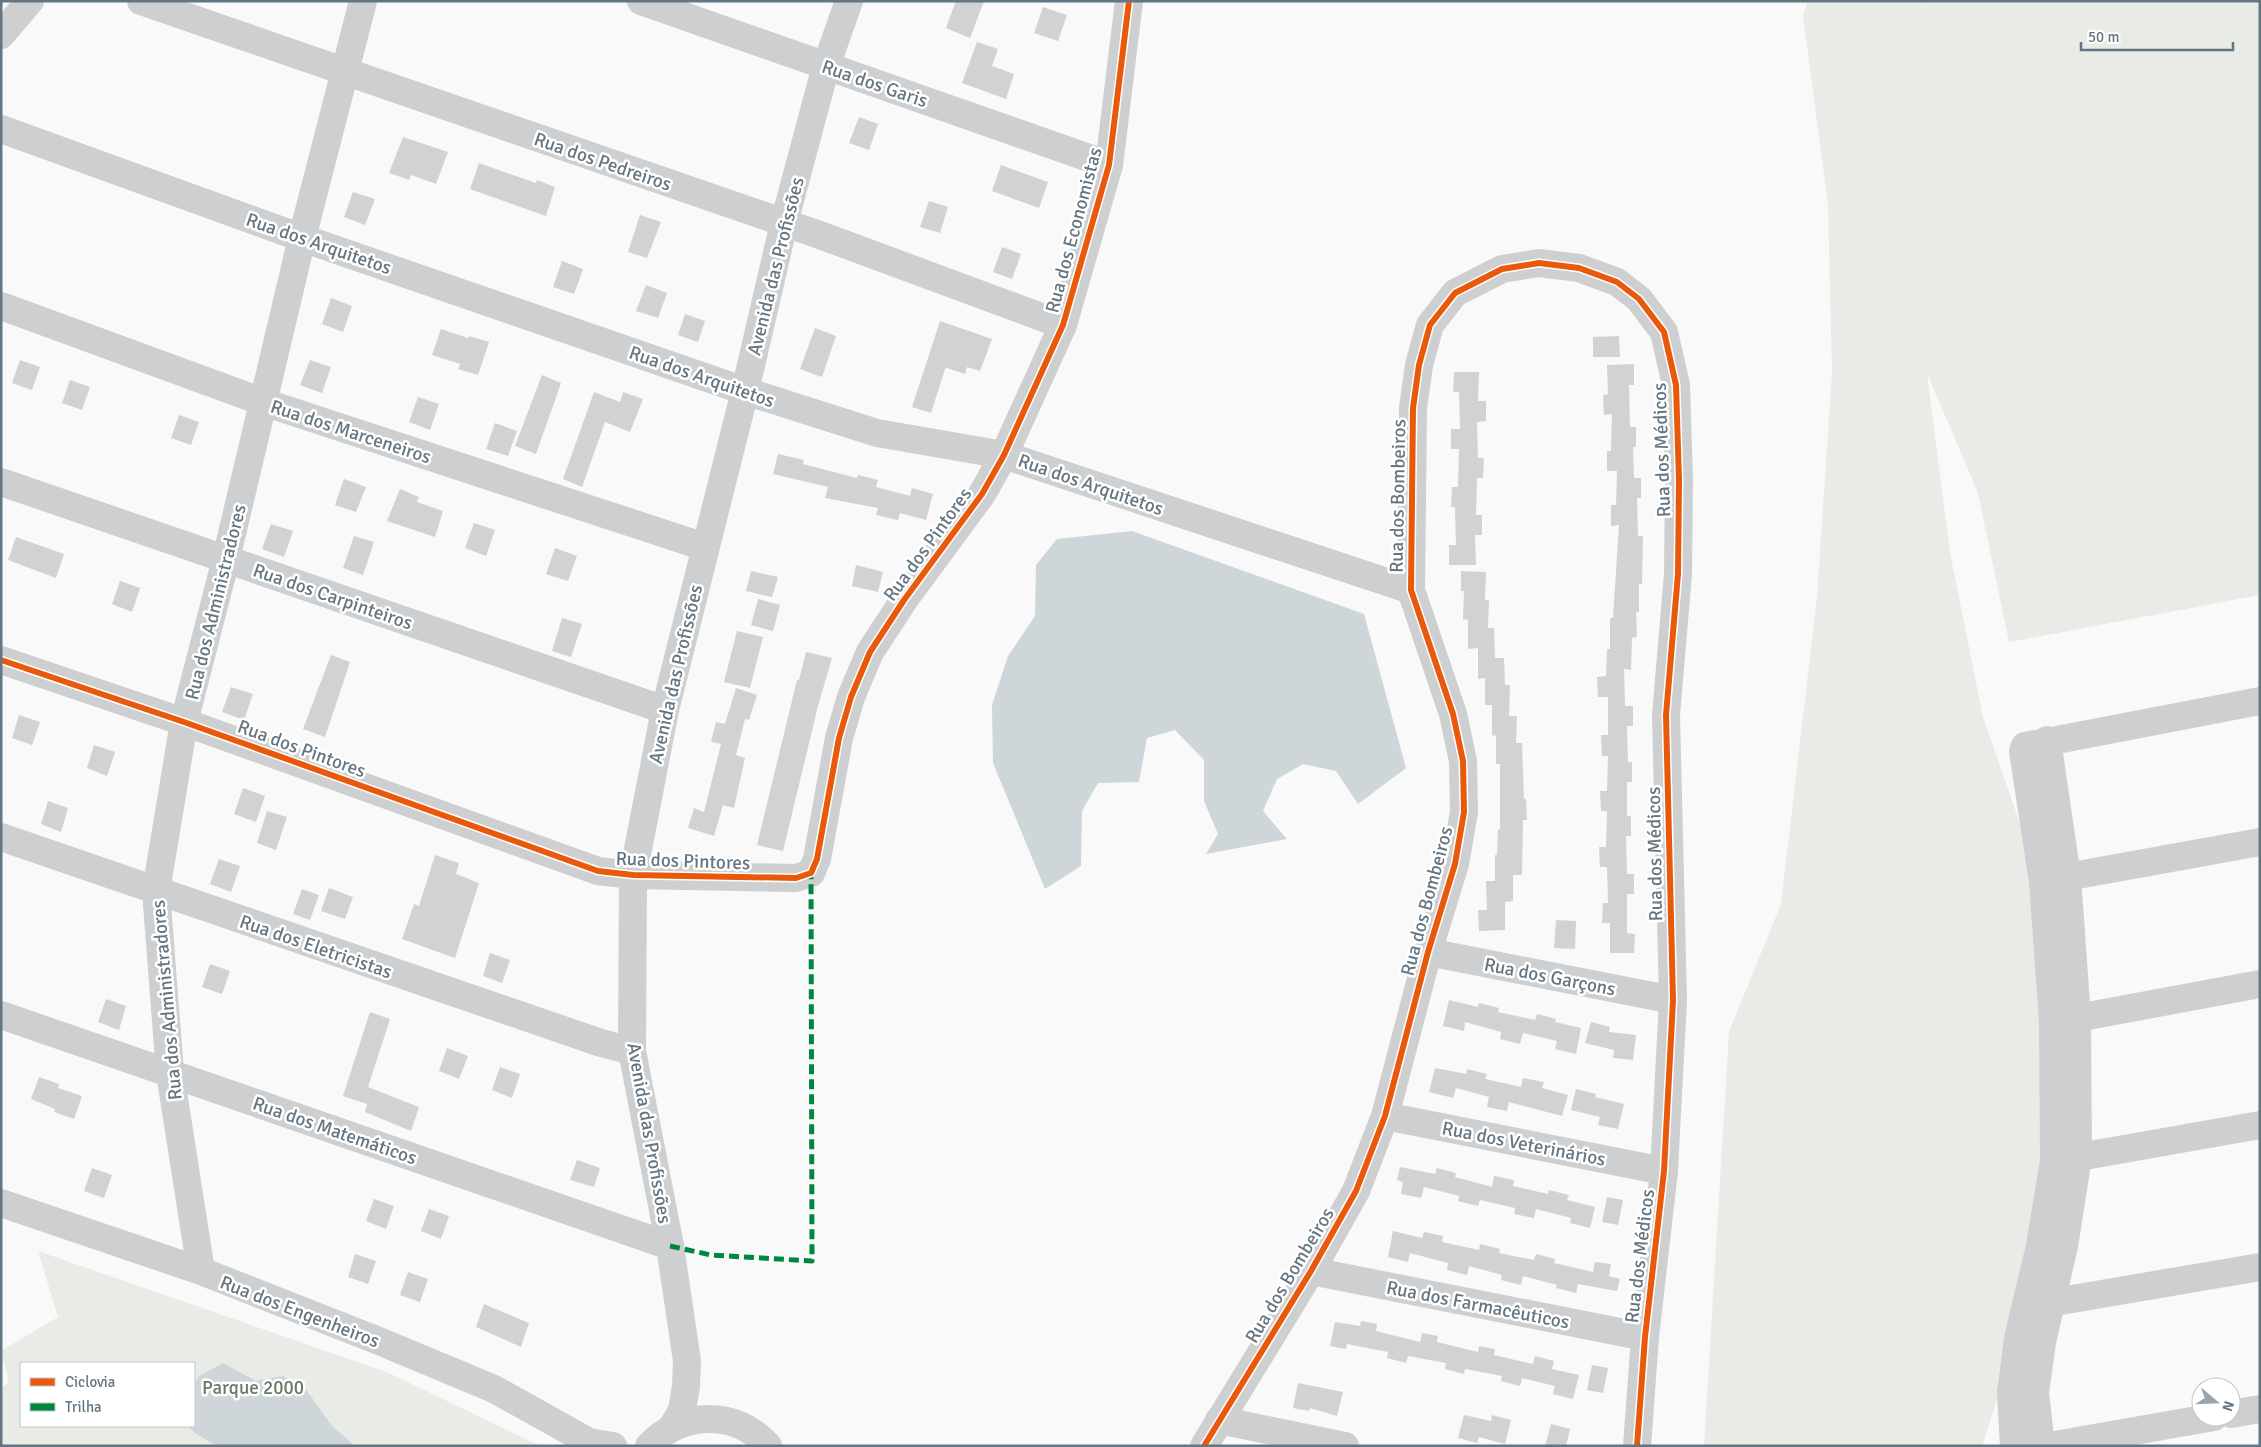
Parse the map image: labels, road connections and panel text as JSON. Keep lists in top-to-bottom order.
{
  "streets": {
    "street": [
      "Rua dos Garis",
      "Rua dos Pedreiros",
      "Rua dos Economistas",
      "Rua dos Arquitetos",
      "Avenida das Profissões",
      "Rua dos Marceneiros",
      "Rua dos Médicos",
      "Rua dos Bombeiros",
      "Rua dos Pintores",
      "Rua dos Carpinteiros",
      "Rua dos Administradores",
      "Rua dos Eletricistas",
      "Rua dos Garçons",
      "Rua dos Matemáticos",
      "Rua dos Veterinários",
      "Rua dos Farmacêuticos",
      "Rua dos Engenheiros"
    ]
  },
  "crossings": [
    ["Rua dos Garis", "Rua dos Economistas"],
    ["Rua dos Garis", "Avenida das Profissões"],
    ["Rua dos Pedreiros", "Rua dos Economistas"],
    ["Rua dos Pedreiros", "Avenida das Profissões"],
    ["Rua dos Pedreiros", "Rua dos Administradores"],
    ["Rua dos Economistas", "Rua dos Arquitetos"],
    ["Rua dos Economistas", "Rua dos Pintores"],
    ["Rua dos Arquitetos", "Avenida das Profissões"],
    ["Rua dos Arquitetos", "Rua dos Bombeiros"],
    ["Rua dos Arquitetos", "Rua dos Pintores"],
    ["Rua dos Arquitetos", "Rua dos Administradores"],
    ["Avenida das Profissões", "Rua dos Marceneiros"],
    ["Avenida das Profissões", "Rua dos Pintores"],
    ["Avenida das Profissões", "Rua dos Carpinteiros"],
    ["Avenida das Profissões", "Rua dos Eletricistas"],
    ["Avenida das Profissões", "Rua dos Matemáticos"],
    ["Rua dos Marceneiros", "Rua dos Administradores"],
    ["Rua dos Médicos", "Rua dos Bombeiros"],
    ["Rua dos Médicos", "Rua dos Garçons"],
    ["Rua dos Médicos", "Rua dos Veterinários"],
    ["Rua dos Médicos", "Rua dos Farmacêuticos"],
    ["Rua dos Bombeiros", "Rua dos Garçons"],
    ["Rua dos Bombeiros", "Rua dos Veterinários"],
    ["Rua dos Bombeiros", "Rua dos Farmacêuticos"],
    ["Rua dos Pintores", "Rua dos Administradores"],
    ["Rua dos Carpinteiros", "Rua dos Administradores"],
    ["Rua dos Administradores", "Rua dos Eletricistas"],
    ["Rua dos Administradores", "Rua dos Matemáticos"],
    ["Rua dos Administradores", "Rua dos Engenheiros"]
  ],
  "parks": ["Parque 2000"],
  "legend": ["Ciclovia", "Trilha"],
  "scale_bar": "50 m",
  "north": "right"
}
